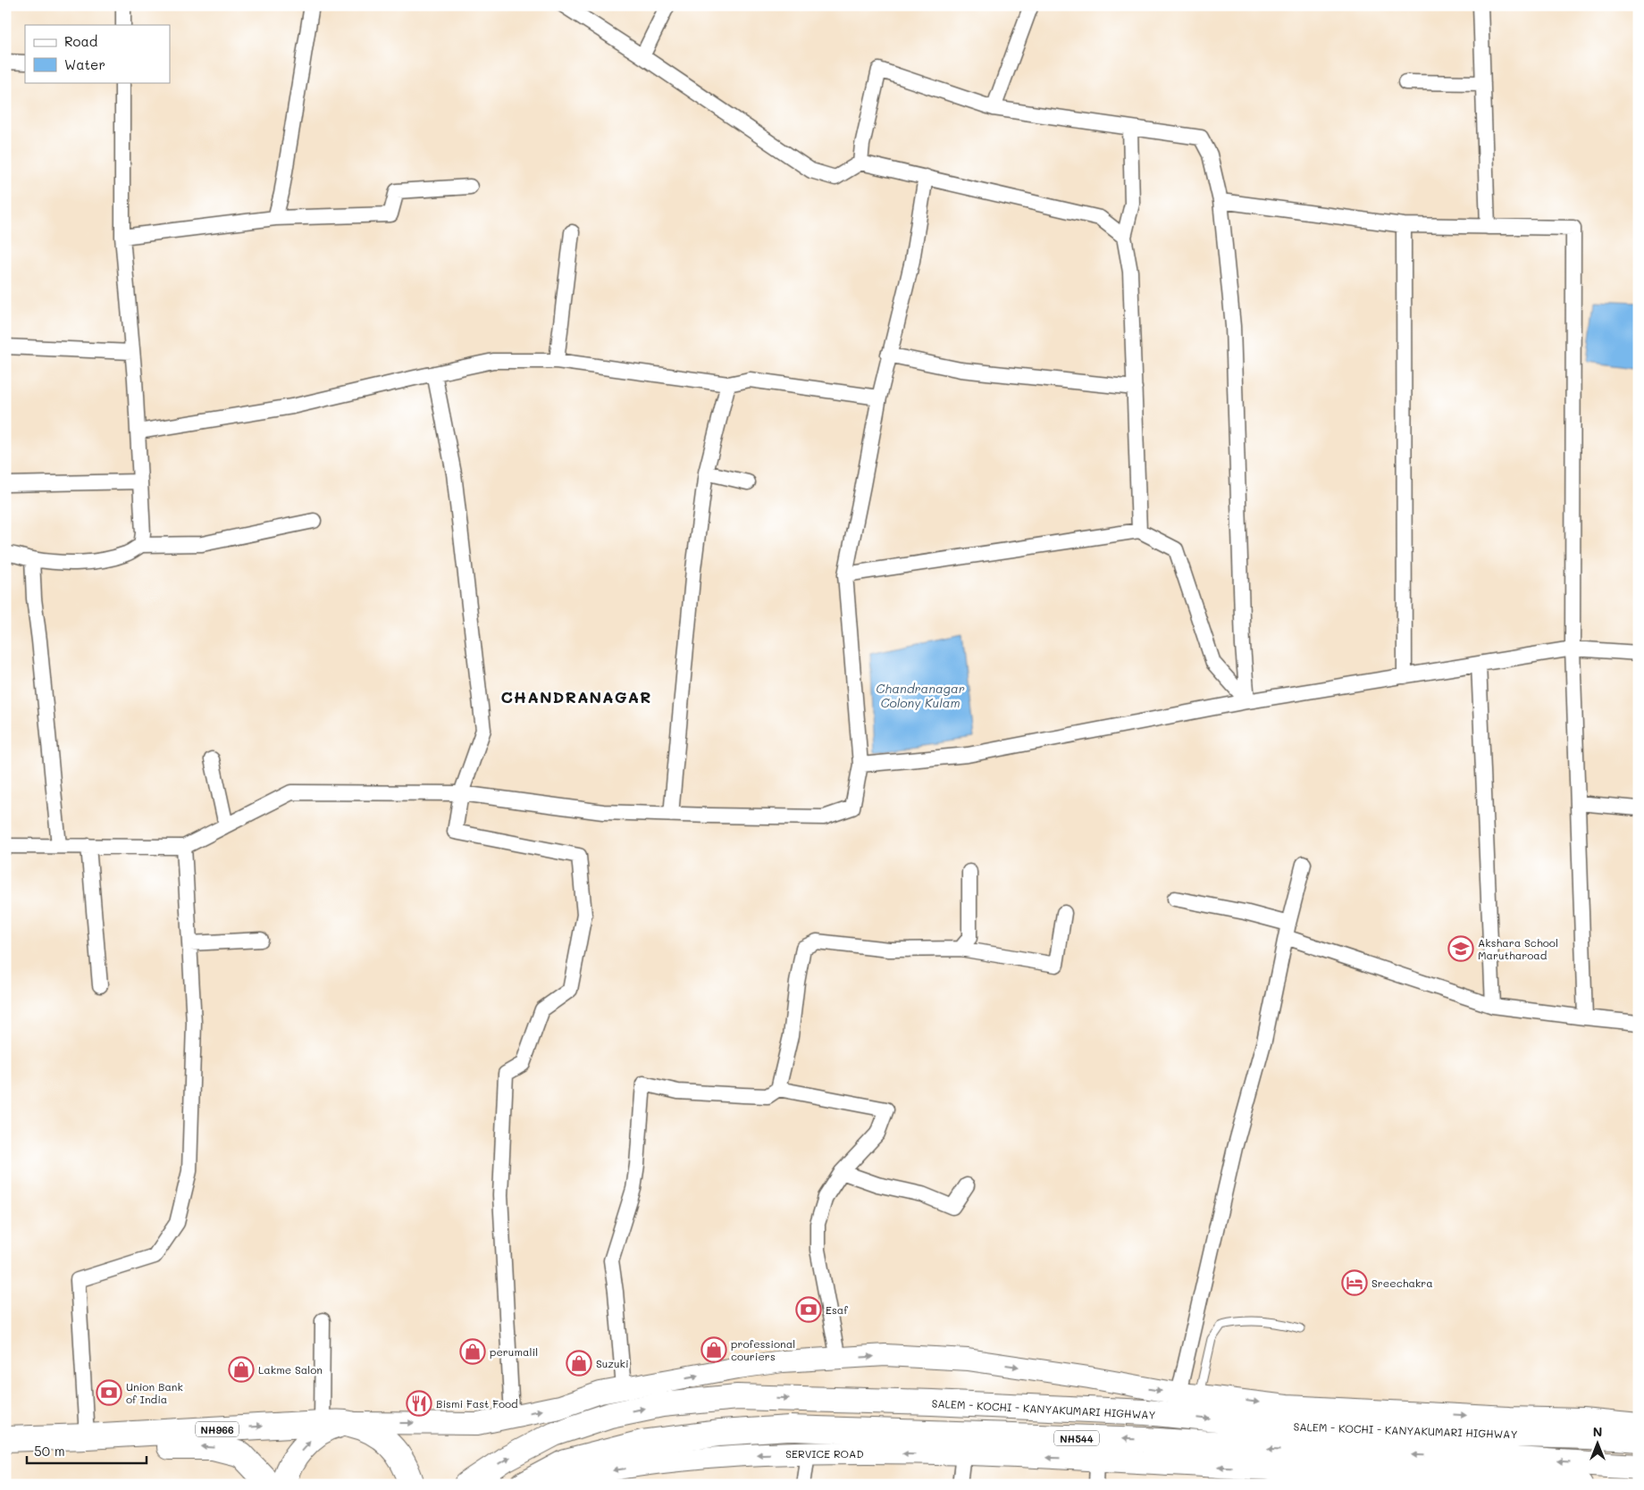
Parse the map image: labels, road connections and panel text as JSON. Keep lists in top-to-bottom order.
{
  "streets": {
    "highway": ["SALEM - KOCHI - KANYAKUMARI HIGHWAY", "NH966", "NH544"],
    "street": ["SERVICE ROAD"]
  },
  "districts": ["CHANDRANAGAR"],
  "water": ["Chandranagar Colony Kulam"],
  "places": {
    "school or university": ["Akshara School Marutharoad"],
    "hotel": ["Sreechakra"],
    "bank": ["Esaf", "Union Bank of India"],
    "shop": [
      "professional couriers",
      "perumalil",
      "Suzuki",
      "Lakme Salon"
    ],
    "restaurant": ["Bismi Fast Food"]
  },
  "legend": ["Road", "Water"],
  "scale_bar": "50 m",
  "north": "top"
}
